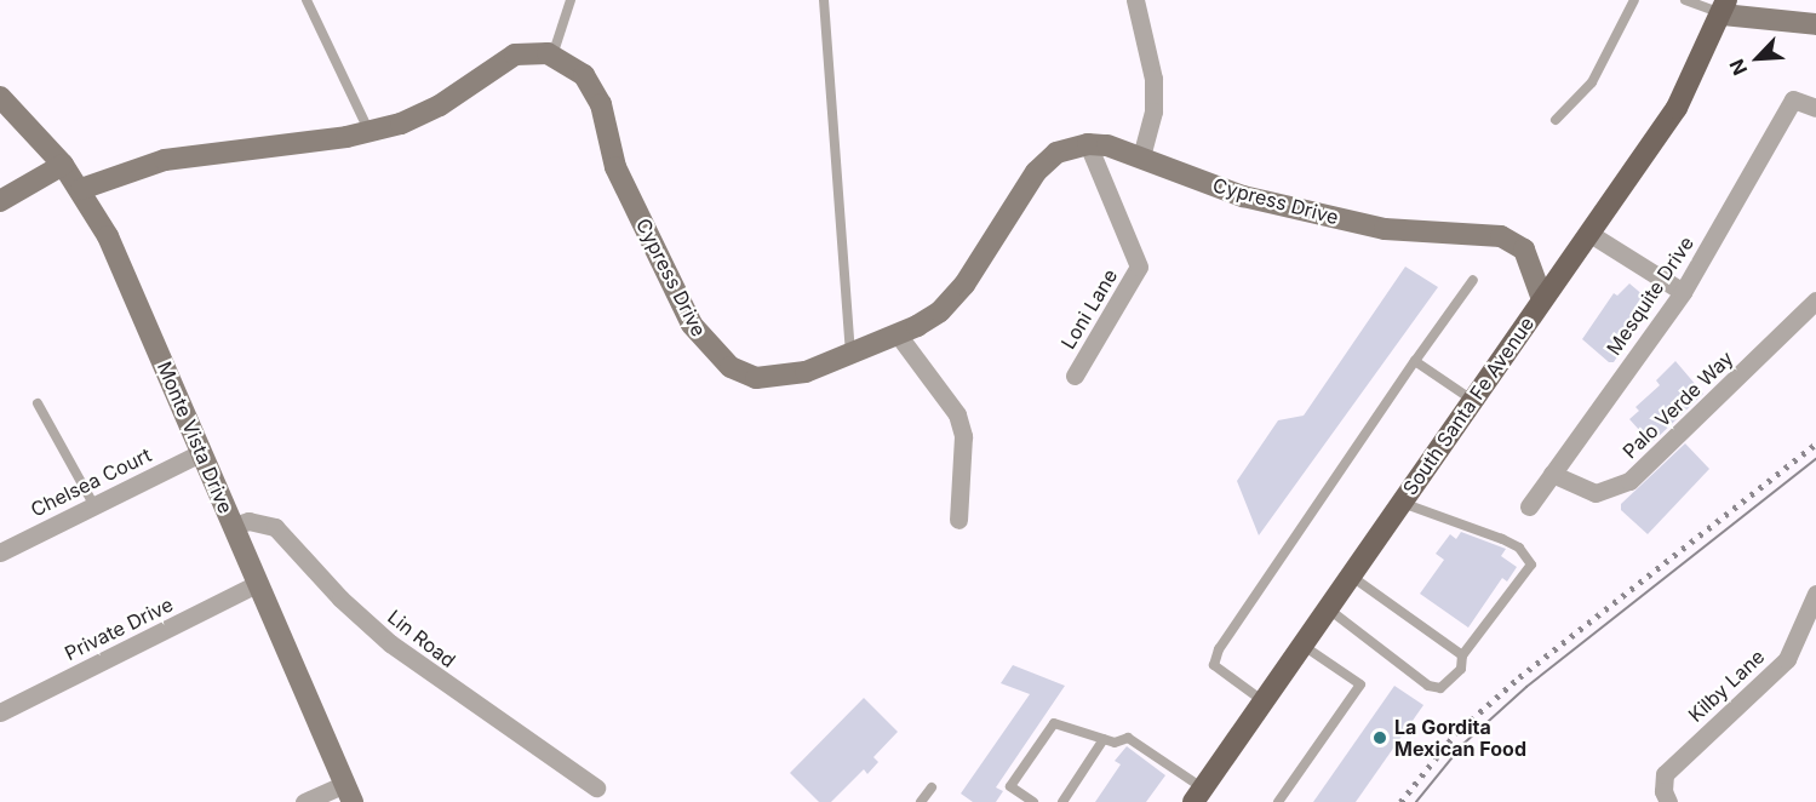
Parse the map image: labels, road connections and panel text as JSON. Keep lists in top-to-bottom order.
{
  "streets": {
    "main road": ["South Santa Fe Avenue"],
    "street": [
      "Cypress Drive",
      "Mesquite Drive",
      "Loni Lane",
      "Palo Verde Way",
      "Monte Vista Drive",
      "Chelsea Court",
      "Private Drive",
      "Lin Road",
      "Kilby Lane"
    ]
  },
  "crossings": [
    ["Cypress Drive", "Loni Lane"],
    ["Cypress Drive", "South Santa Fe Avenue"],
    ["Cypress Drive", "Monte Vista Drive"],
    ["Mesquite Drive", "Palo Verde Way"],
    ["Monte Vista Drive", "Chelsea Court"],
    ["Monte Vista Drive", "Private Drive"],
    ["Monte Vista Drive", "Lin Road"]
  ],
  "places": ["La Gordita Mexican Food"],
  "north": "bottom left"
}
